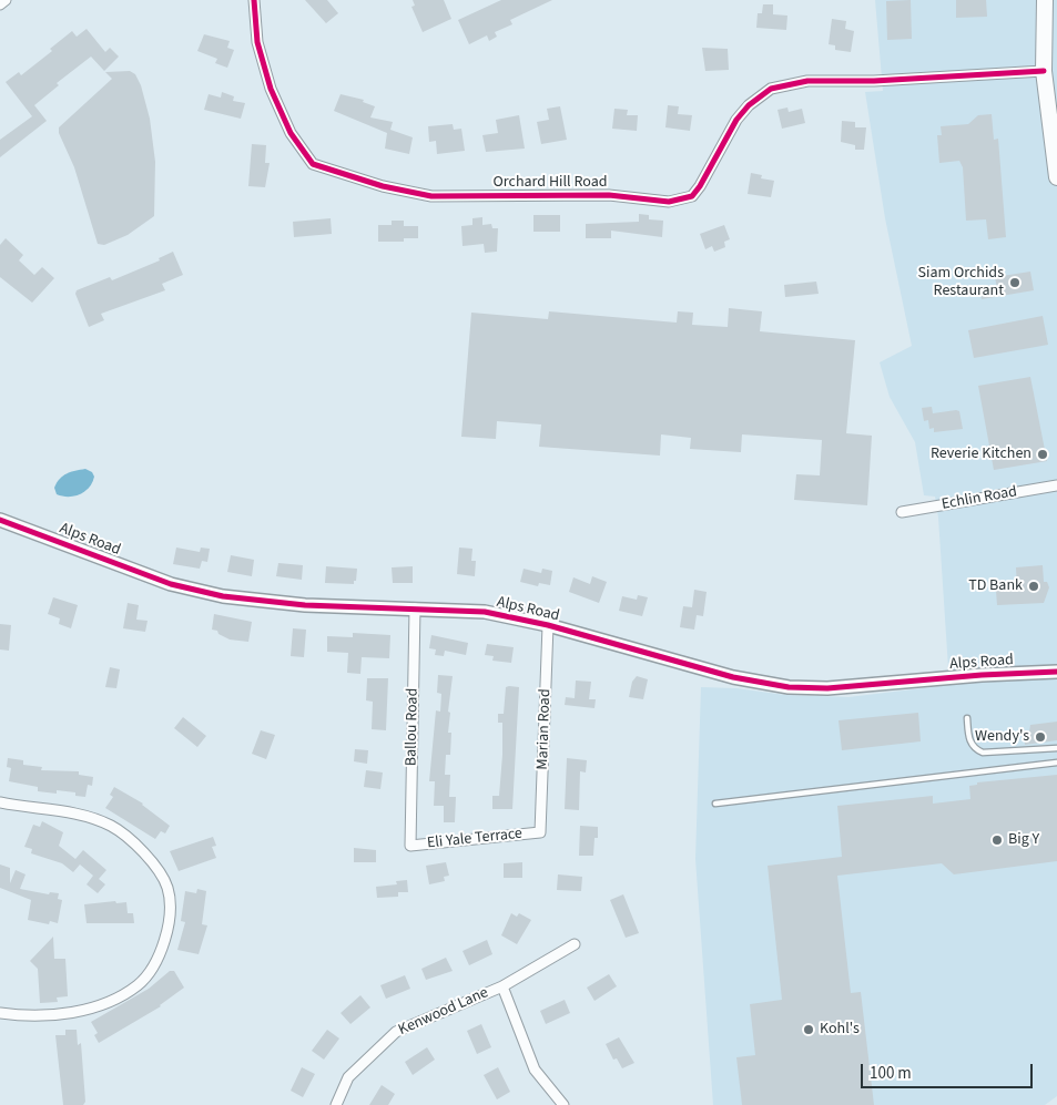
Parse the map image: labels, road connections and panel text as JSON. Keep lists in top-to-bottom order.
{
  "streets": {
    "street": [
      "Orchard Hill Road",
      "Echlin Road",
      "Alps Road",
      "Ballou Road",
      "Marian Road",
      "Eli Yale Terrace",
      "Kenwood Lane"
    ]
  },
  "crossings": [
    ["Alps Road", "Ballou Road"],
    ["Alps Road", "Marian Road"],
    ["Ballou Road", "Eli Yale Terrace"],
    ["Marian Road", "Eli Yale Terrace"]
  ],
  "places": [
    "Siam Orchids Restaurant",
    "Reverie Kitchen",
    "TD Bank",
    "Wendy's",
    "Big Y",
    "Kohl's"
  ],
  "scale_bar": "100 m"
}
